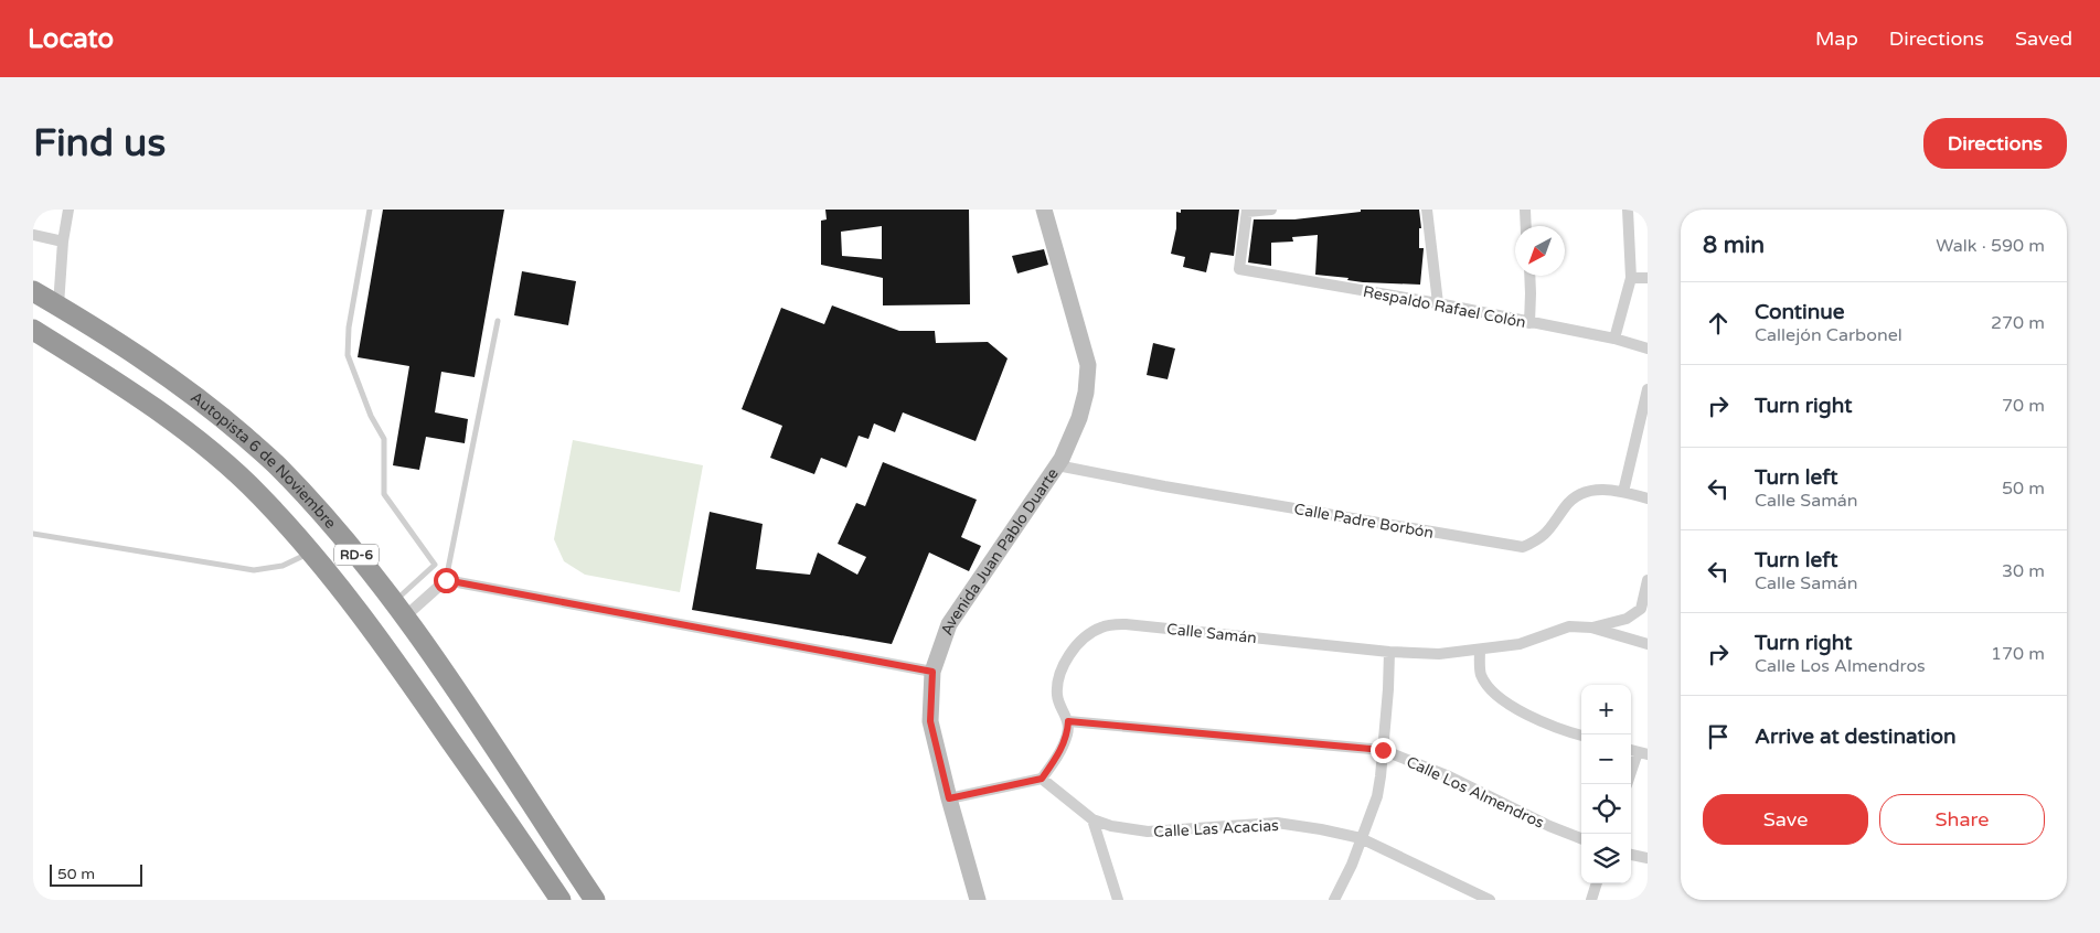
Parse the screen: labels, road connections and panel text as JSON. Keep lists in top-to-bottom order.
{
  "streets": {
    "highway": ["Autopista 6 de Noviembre", "RD-6"],
    "main road": ["Avenida Juan Pablo Duarte"],
    "street": [
      "Respaldo Rafael Colón",
      "Calle Padre Borbón",
      "Calle Samán",
      "Calle Los Almendros",
      "Calle Las Acacias"
    ]
  },
  "crossings": [
    ["Calle Padre Borbón", "Avenida Juan Pablo Duarte"],
    ["Calle Samán", "Calle Los Almendros"]
  ],
  "scale_bar": "50 m",
  "north": "bottom left",
  "page": {
    "header": "Locato",
    "nav": ["Map", "Directions", "Saved"],
    "buttons": [
      "Directions",
      ["Save", "Share"]
    ],
    "title": "Find us",
    "heading": ["8 min", "Walk · 590 m"],
    "list": [
      ["Continue", "Callejón Carbonel", "270 m"],
      ["Turn right", "70 m"],
      ["Turn left", "Calle Samán", "50 m"],
      ["Turn left", "Calle Samán", "30 m"],
      ["Turn right", "Calle Los Almendros", "170 m"],
      "Arrive at destination"
    ],
    "map_buttons": ["+", "−"],
    "scale": "50 m"
  }
}
